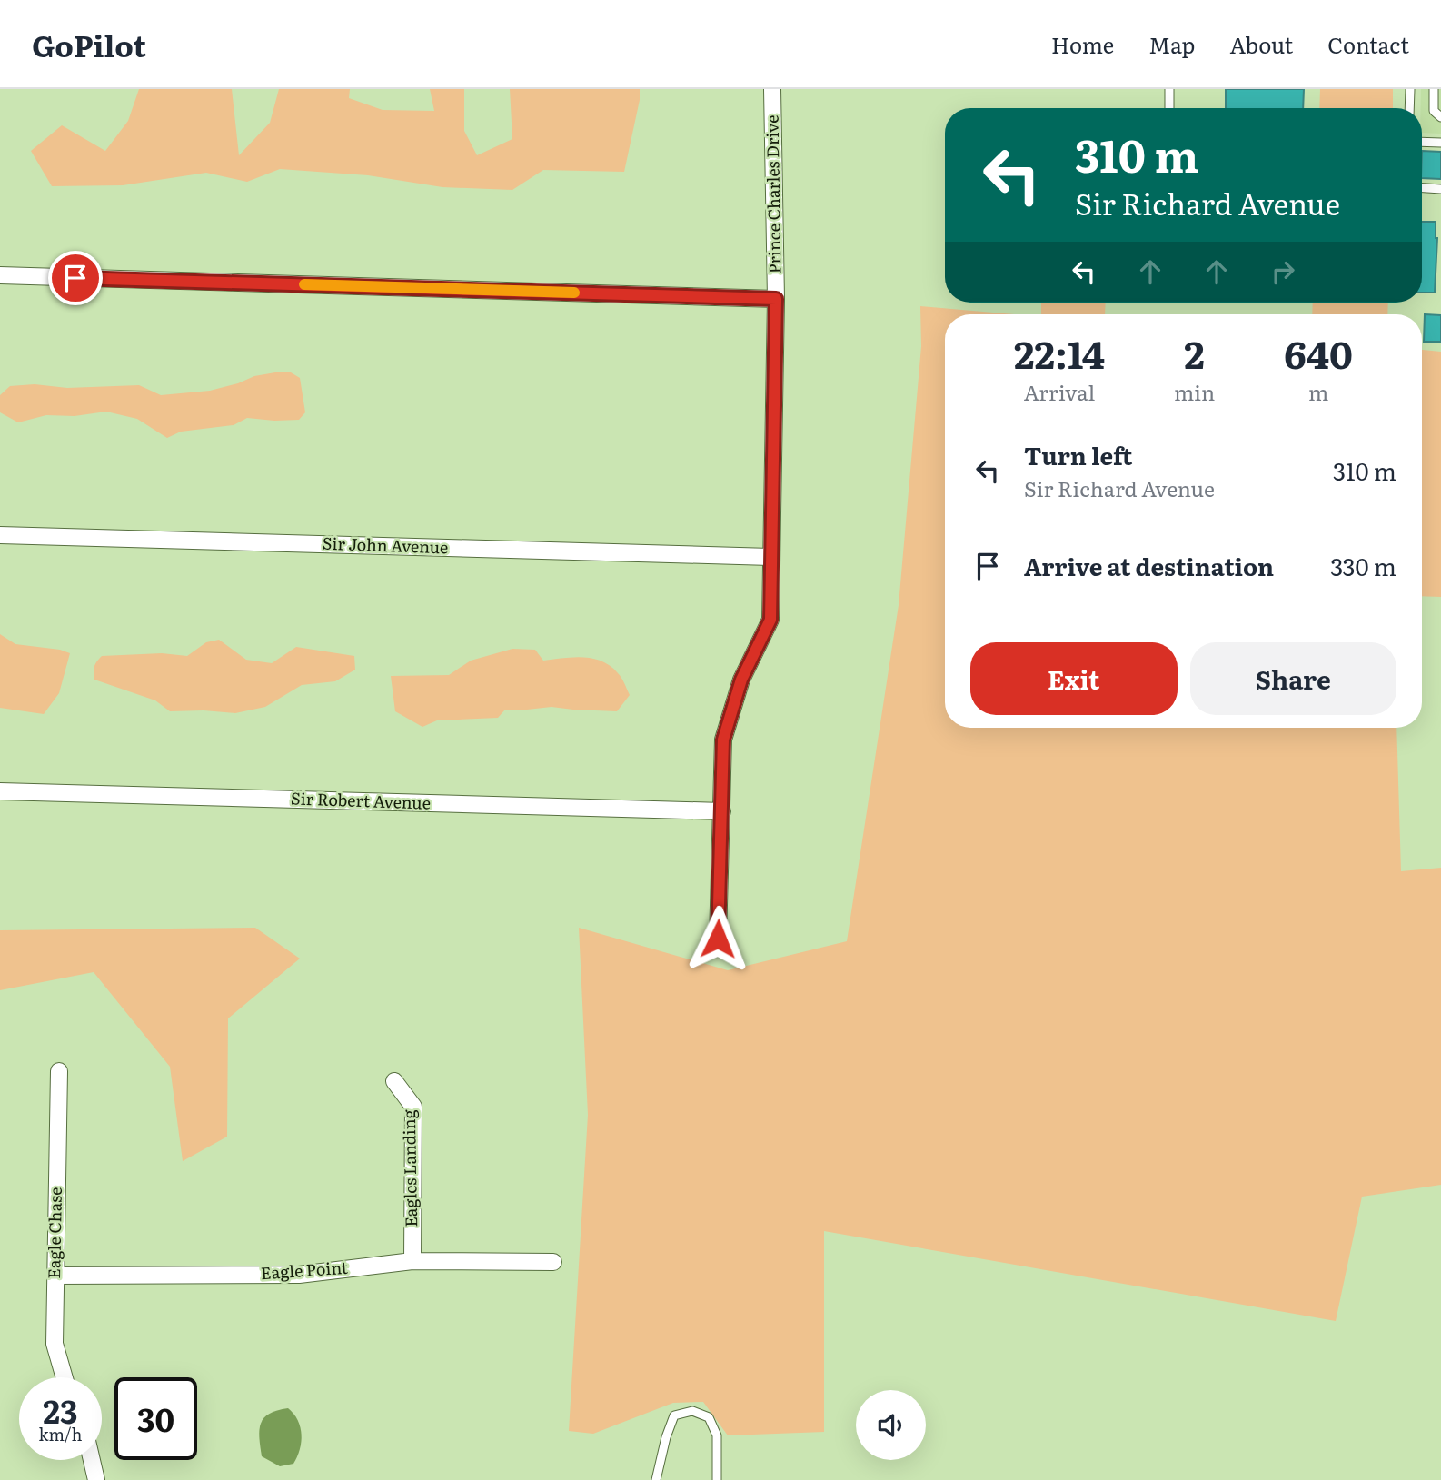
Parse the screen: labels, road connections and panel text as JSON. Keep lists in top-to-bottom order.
{
  "streets": {
    "street": [
      "Prince Charles Drive",
      "Sir John Avenue",
      "Sir Robert Avenue",
      "Eagles Landing",
      "Eagle Chase",
      "Eagle Point"
    ]
  },
  "crossings": [
    ["Prince Charles Drive", "Sir John Avenue"],
    ["Prince Charles Drive", "Sir Robert Avenue"],
    ["Eagles Landing", "Eagle Point"],
    ["Eagle Chase", "Eagle Point"]
  ],
  "page": {
    "header": "GoPilot",
    "nav": [
      "Home",
      "Map",
      "About",
      "Contact"
    ],
    "turn": ["310 m", "Sir Richard Avenue"],
    "eta": [
      "22:14",
      "Arrival",
      "2",
      "min",
      "640",
      "m"
    ],
    "list": [
      {
        "name": "Turn left",
        "note": "Sir Richard Avenue",
        "value": "310 m"
      },
      {
        "name": "Arrive at destination",
        "value": "330 m"
      }
    ],
    "buttons": ["Exit", "Share"],
    "speed": "23 km/h",
    "limit": "30"
  }
}
